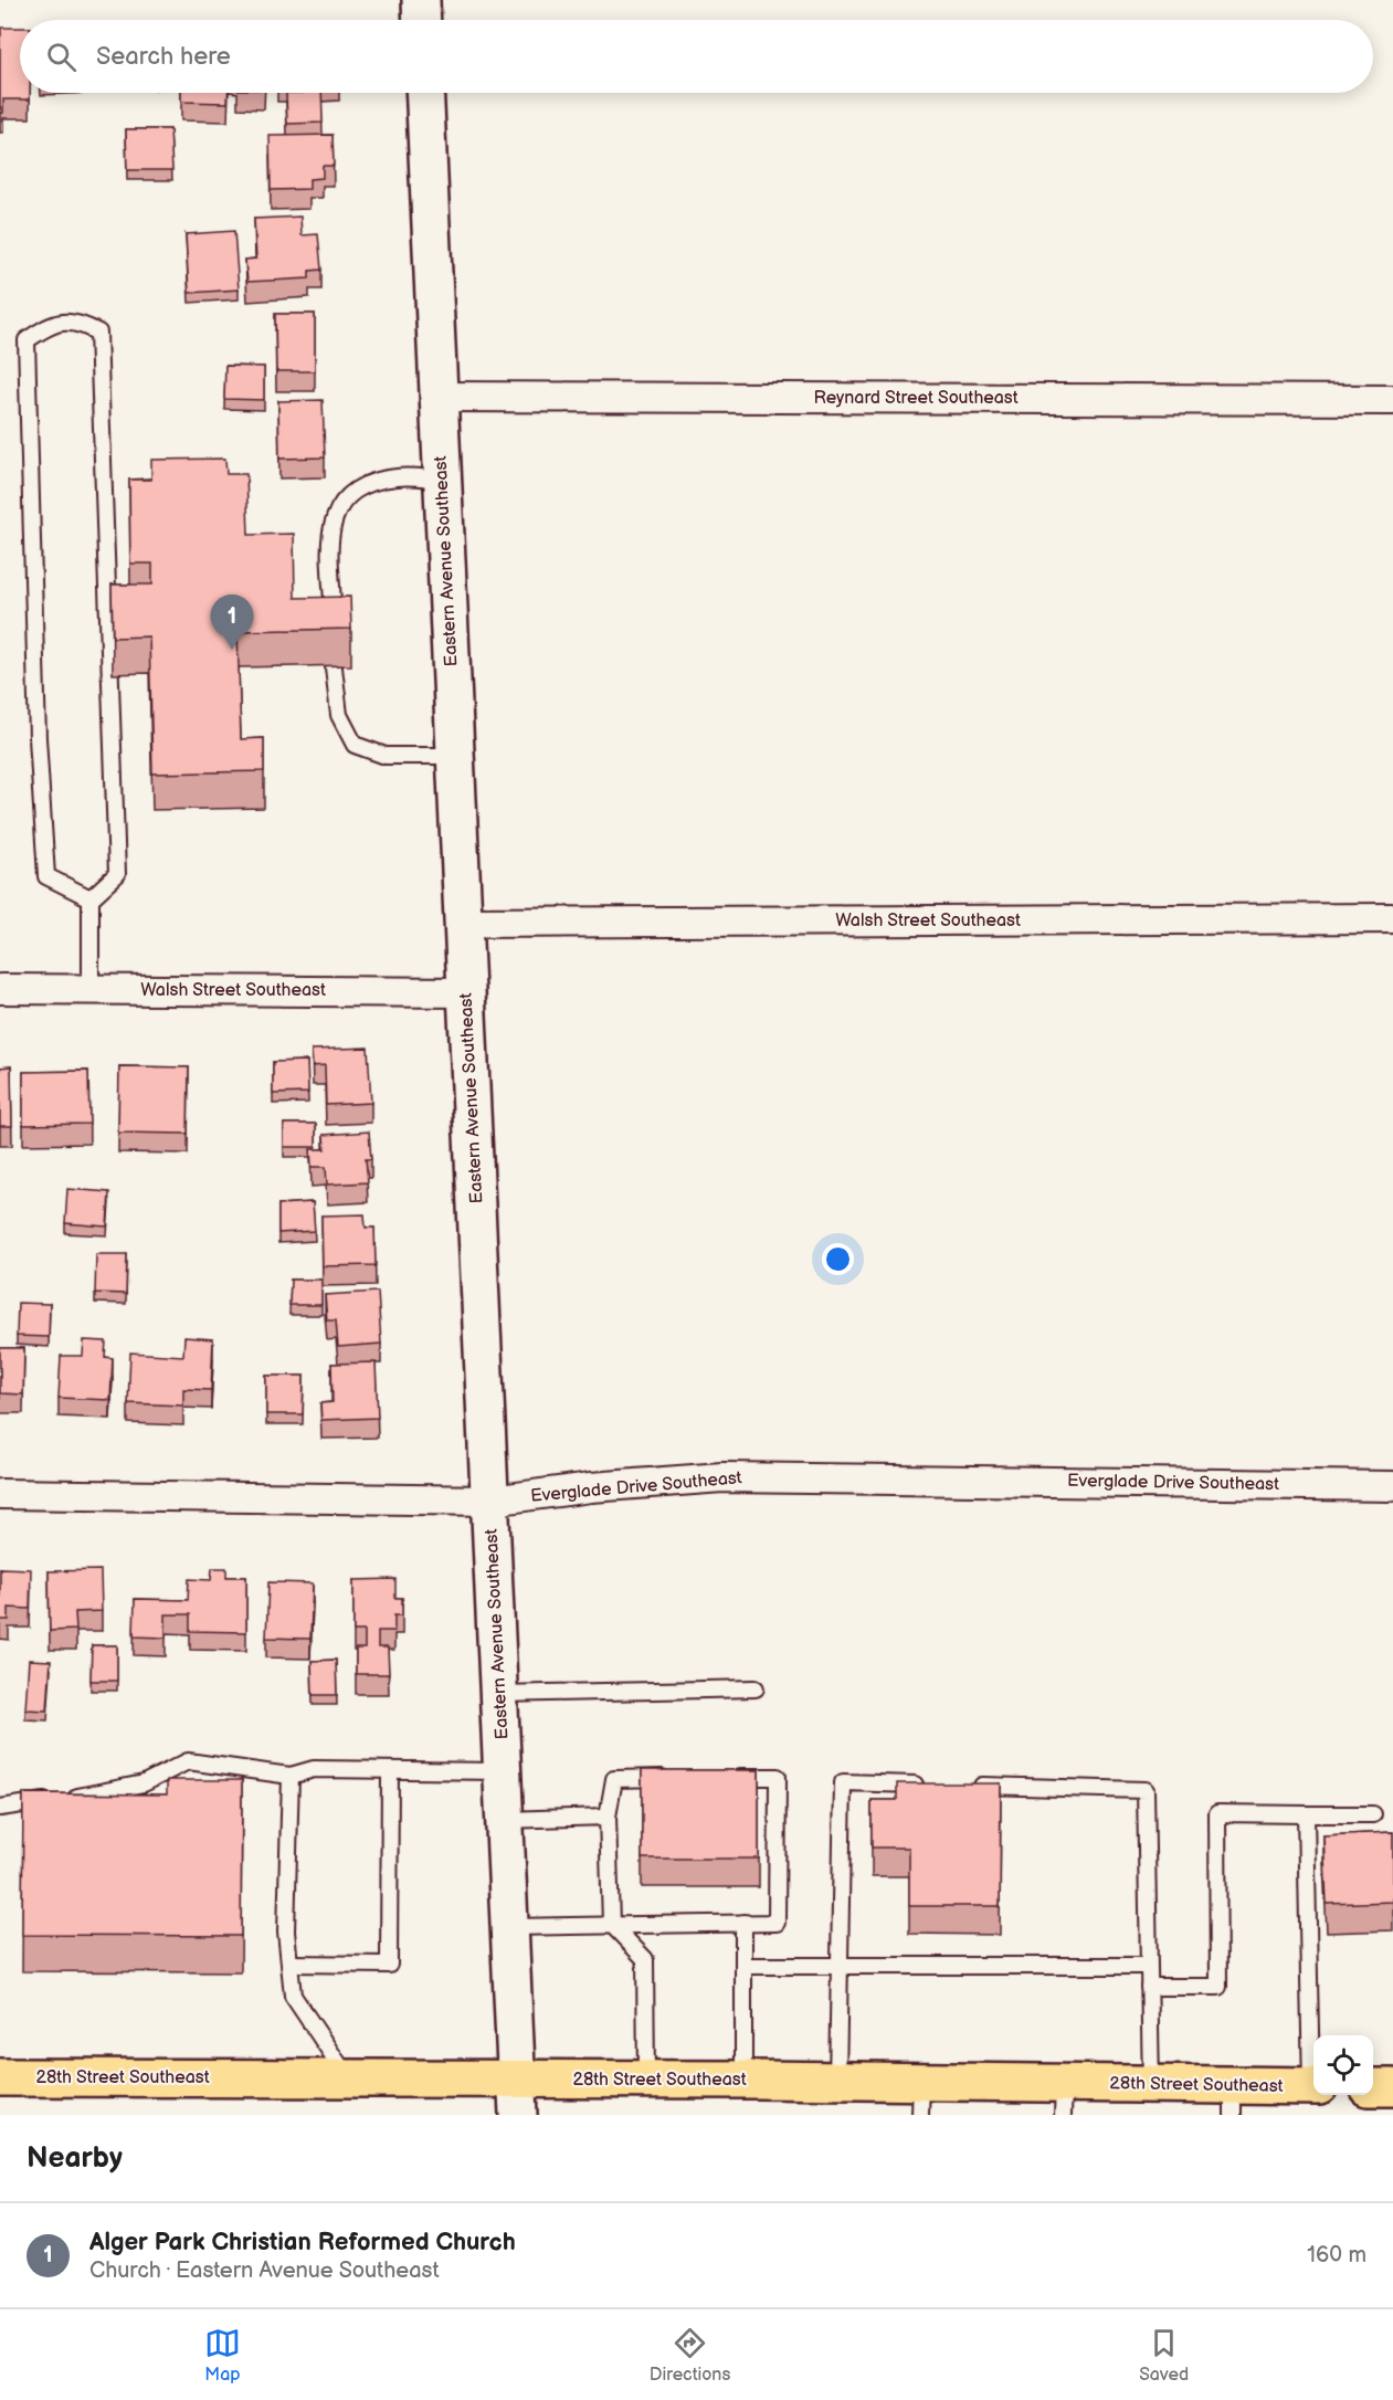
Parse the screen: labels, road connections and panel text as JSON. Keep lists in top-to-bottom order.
{
  "streets": {
    "main road": ["Eastern Avenue Southeast", "28th Street Southeast"],
    "street": ["Reynard Street Southeast", "Walsh Street Southeast", "Everglade Drive Southeast"]
  },
  "crossings": [
    ["Reynard Street Southeast", "Eastern Avenue Southeast"],
    ["Eastern Avenue Southeast", "Walsh Street Southeast"],
    ["Eastern Avenue Southeast", "Everglade Drive Southeast"],
    ["Eastern Avenue Southeast", "28th Street Southeast"]
  ],
  "page": {
    "search": "Search here",
    "pins": "1",
    "heading": "Nearby",
    "list": [
      {
        "mark": "1",
        "name": "Alger Park Christian Reformed Church",
        "note": "Church · Eastern Avenue Southeast",
        "value": "160 m"
      }
    ],
    "nav": ["Map", "Directions", "Saved"]
  }
}
